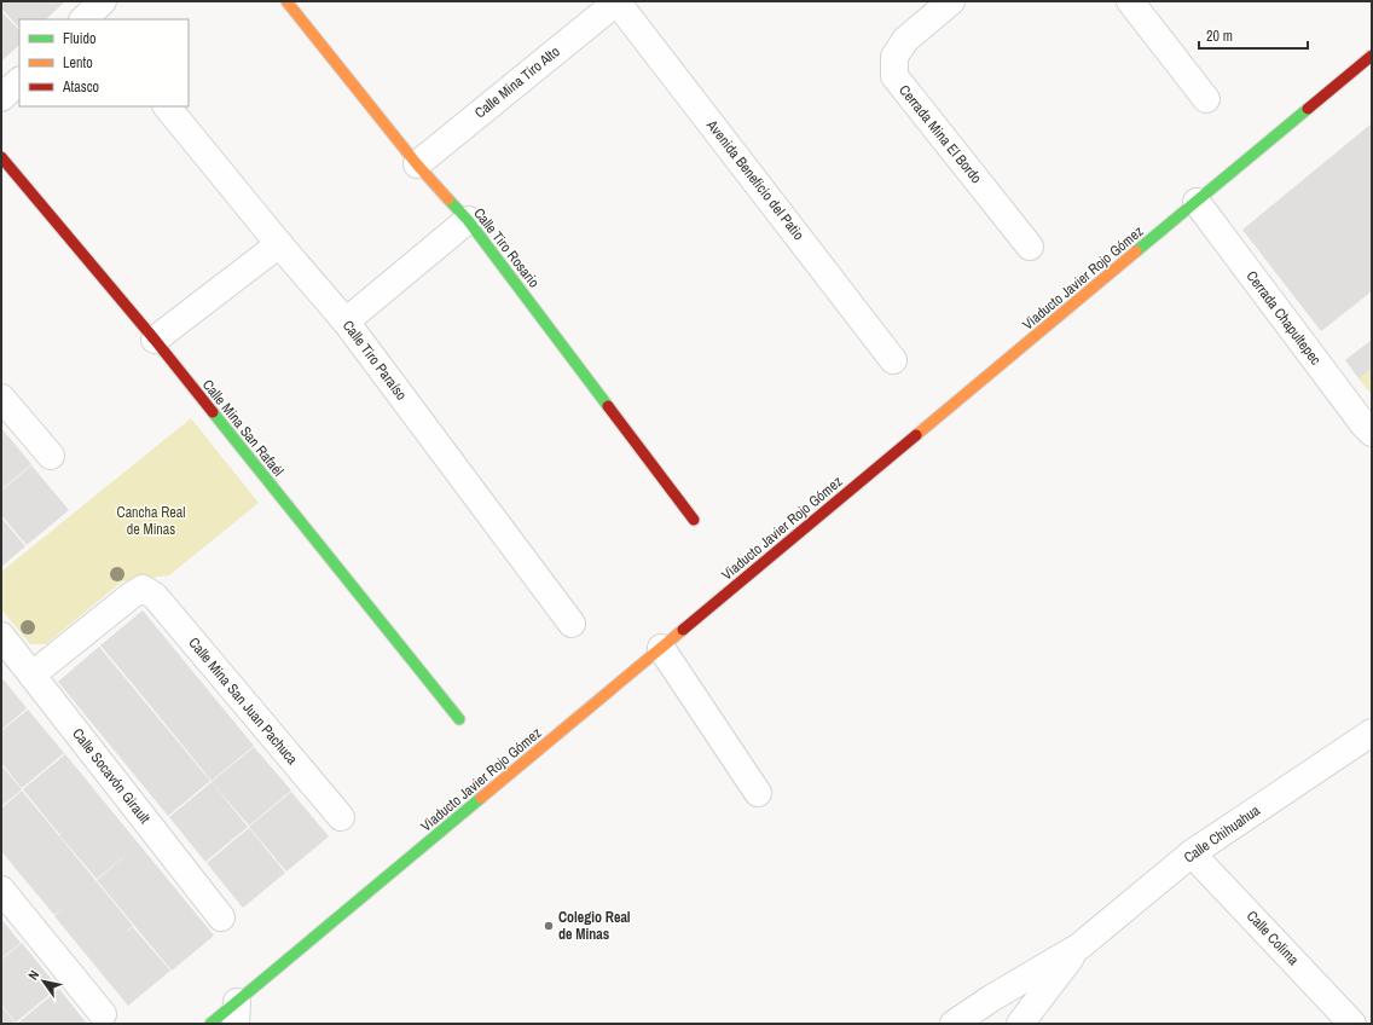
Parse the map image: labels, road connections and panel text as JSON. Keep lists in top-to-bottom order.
{
  "streets": {
    "main road": ["Calle Tiro Rosario", "Viaducto Javier Rojo Gómez", "Calle Mina San Rafaél"],
    "street": [
      "Calle Mina Tiro Alto",
      "Cerrada Mina El Bordo",
      "Avenida Beneficio del Patio",
      "Cerrada Chapultepec",
      "Calle Tiro Paraíso",
      "Calle Mina San Juan Pachuca",
      "Calle Socavón Girault",
      "Calle Chihuahua",
      "Calle Colima"
    ]
  },
  "crossings": [
    ["Calle Mina Tiro Alto", "Avenida Beneficio del Patio"],
    ["Calle Mina Tiro Alto", "Calle Tiro Rosario"],
    ["Viaducto Javier Rojo Gómez", "Cerrada Chapultepec"],
    ["Calle Mina San Juan Pachuca", "Calle Socavón Girault"],
    ["Calle Chihuahua", "Calle Colima"]
  ],
  "parks": ["Cancha Real de Minas"],
  "places": ["Colegio Real de Minas"],
  "legend": ["Fluido", "Lento", "Atasco"],
  "scale_bar": "20 m",
  "north": "top left"
}
